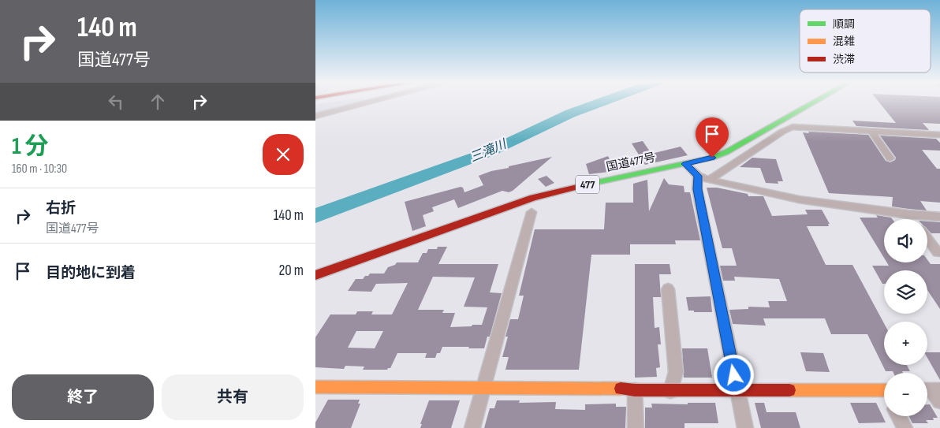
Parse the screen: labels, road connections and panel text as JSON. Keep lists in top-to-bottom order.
{
  "streets": {
    "main road": ["国道477号", "477"]
  },
  "water": ["三滝川"],
  "legend": ["順調", "混雑", "渋滞"],
  "page": {
    "turn": ["140 m", "国道477号"],
    "heading": ["1 分", "160 m · 10:30"],
    "list": [
      {
        "name": "右折",
        "note": "国道477号",
        "value": "140 m"
      },
      {
        "name": "目的地に到着",
        "value": "20 m"
      }
    ],
    "map_buttons": ["+", "−"],
    "buttons": ["終了", "共有"]
  }
}
